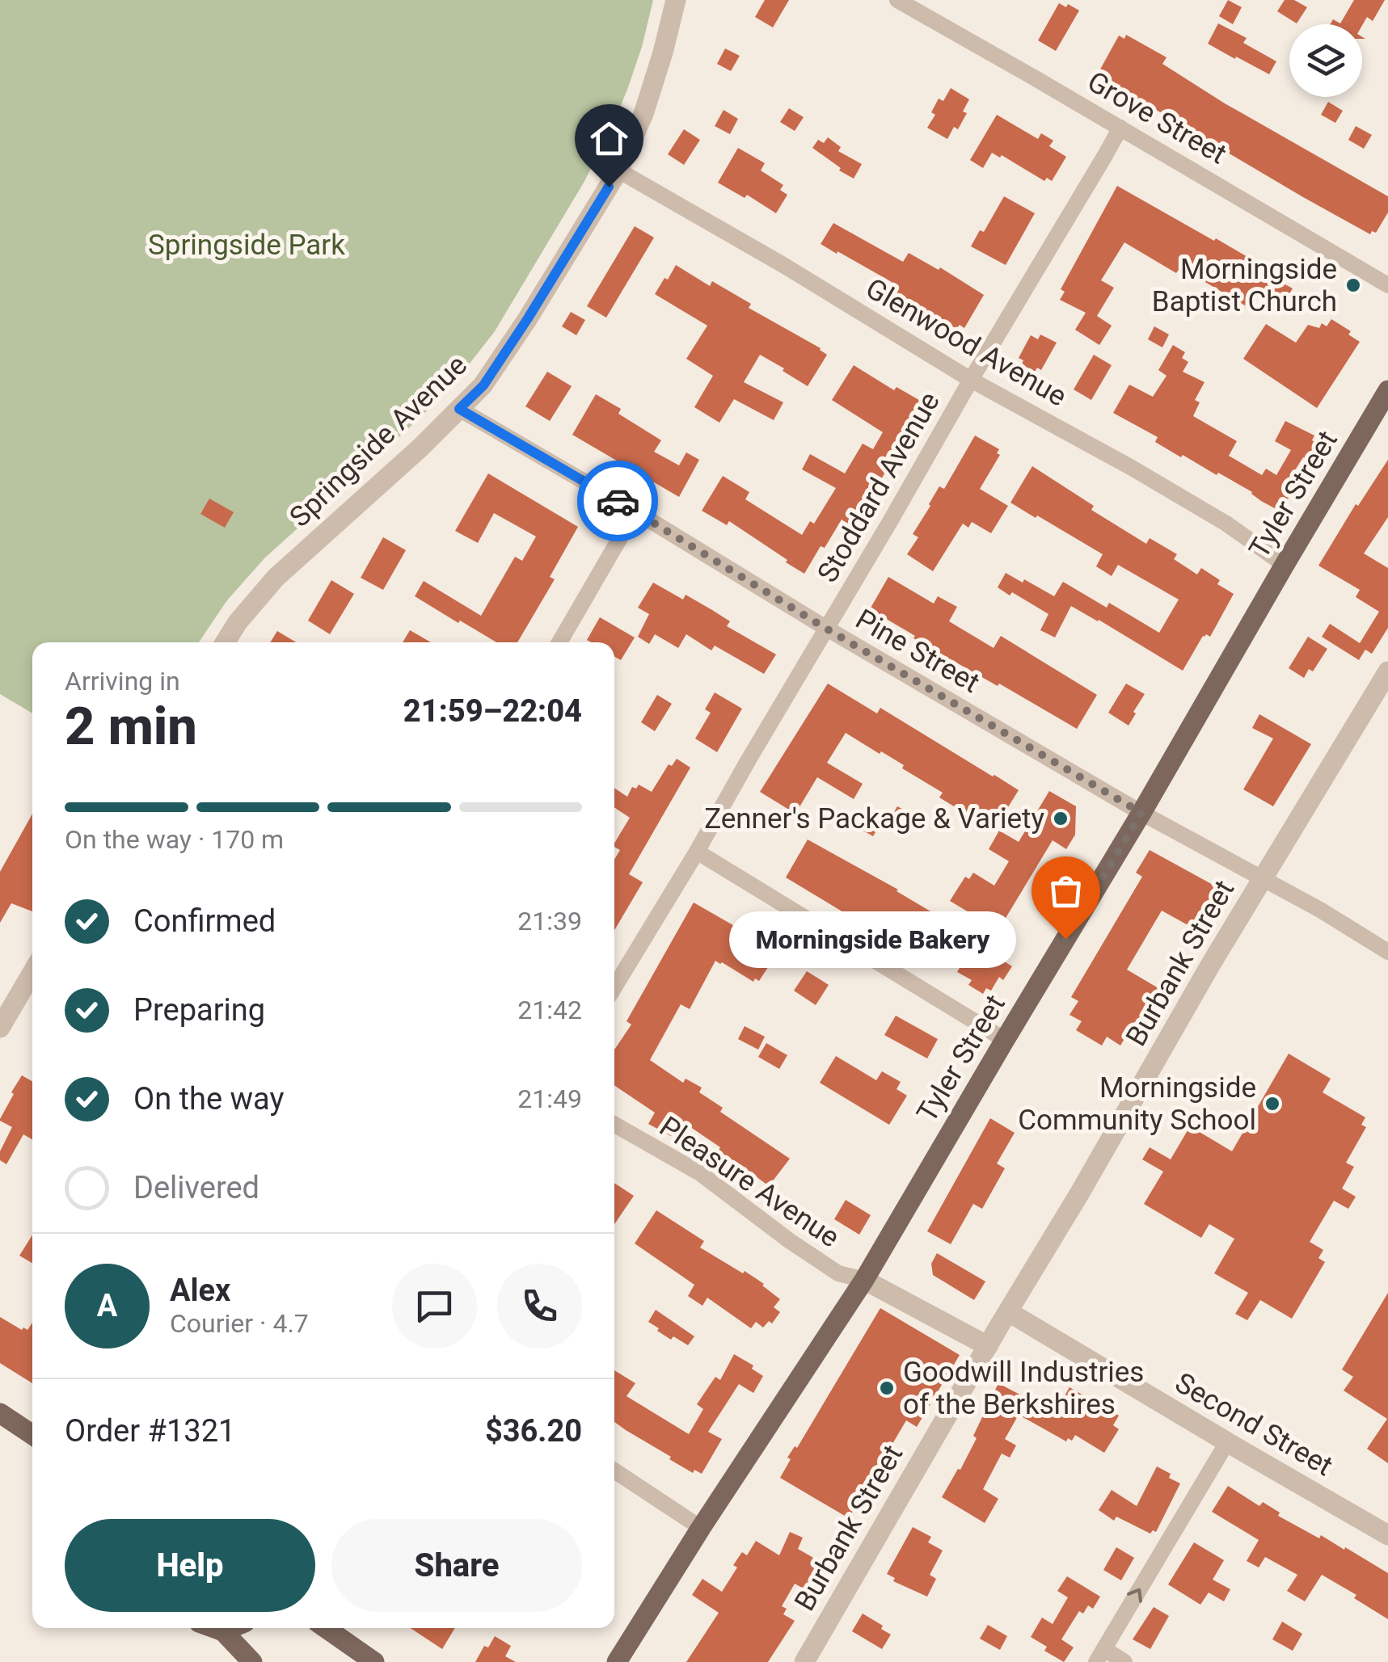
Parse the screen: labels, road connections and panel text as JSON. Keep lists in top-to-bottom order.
{
  "streets": {
    "main road": ["Tyler Street"],
    "street": [
      "Grove Street",
      "Glenwood Avenue",
      "Springside Avenue",
      "Stoddard Avenue",
      "Pine Street",
      "Burbank Street",
      "Pleasure Avenue",
      "Second Street"
    ]
  },
  "crossings": [
    ["Grove Street", "Stoddard Avenue"],
    ["Glenwood Avenue", "Springside Avenue"],
    ["Glenwood Avenue", "Stoddard Avenue"],
    ["Glenwood Avenue", "Tyler Street"],
    ["Springside Avenue", "Pine Street"],
    ["Stoddard Avenue", "Pine Street"],
    ["Tyler Street", "Pine Street"],
    ["Tyler Street", "Pleasure Avenue"],
    ["Pine Street", "Burbank Street"],
    ["Burbank Street", "Second Street"]
  ],
  "parks": ["Springside Park"],
  "places": [
    "Morningside Baptist Church",
    "Zenner's Package & Variety",
    "Morningside Bakery",
    "Morningside Community School",
    "Goodwill Industries of the Berkshires"
  ],
  "page": {
    "heading": ["2 min", "Arriving in", "21:59–22:04"],
    "panel": [
      "Alex",
      "Courier · 4.7",
      "Order #1321",
      "$36.20"
    ],
    "bar": "On the way · 170 m",
    "list": [
      ["Confirmed", "21:39"],
      ["Preparing", "21:42"],
      ["On the way", "21:49"],
      "Delivered"
    ],
    "bubble": "Morningside Bakery",
    "round": "A",
    "buttons": ["Help", "Share"]
  }
}
